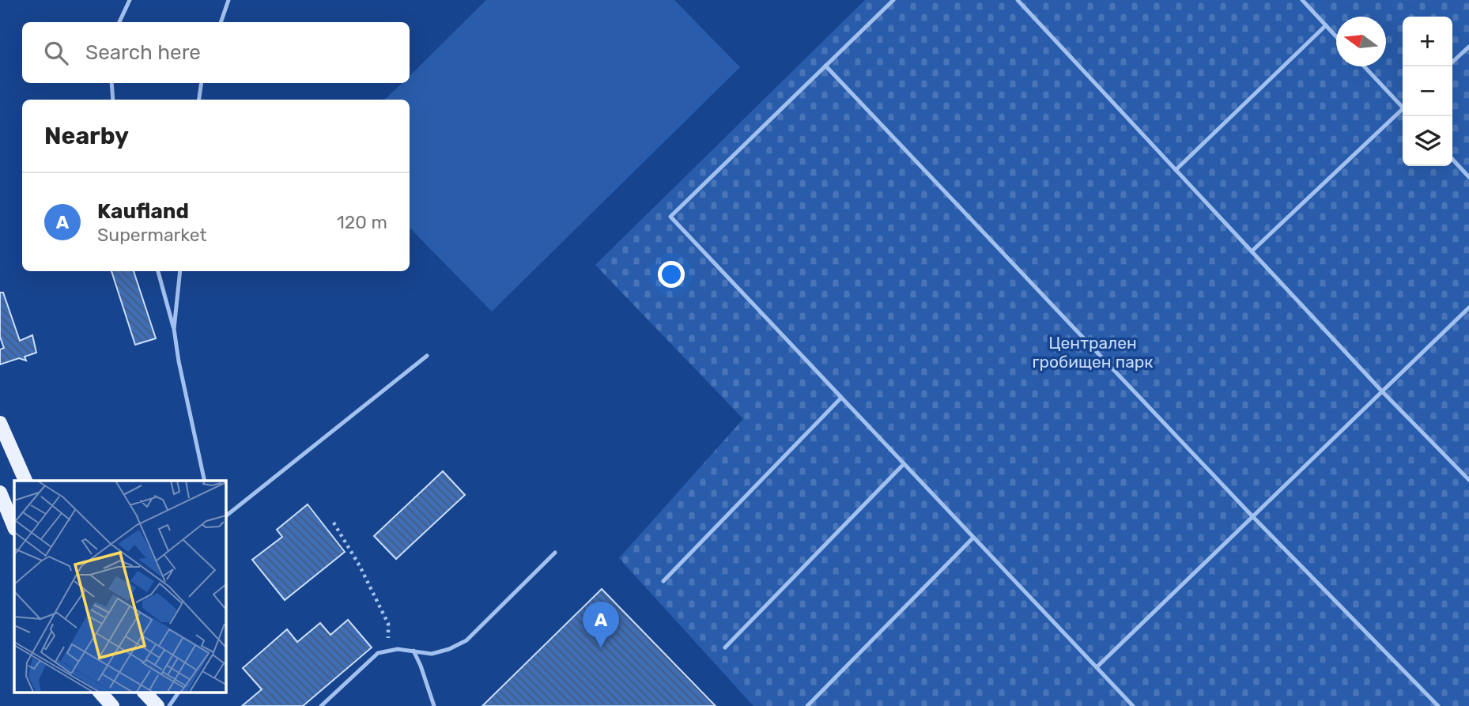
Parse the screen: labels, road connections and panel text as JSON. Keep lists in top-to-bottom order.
{
  "parks": ["Централен гробищен парк"],
  "north": "left",
  "page": {
    "map_buttons": ["+", "−"],
    "search": "Search here",
    "heading": "Nearby",
    "list": [
      {
        "mark": "A",
        "name": "Kaufland",
        "note": "Supermarket",
        "value": "120 m"
      }
    ],
    "pins": "A"
  }
}
